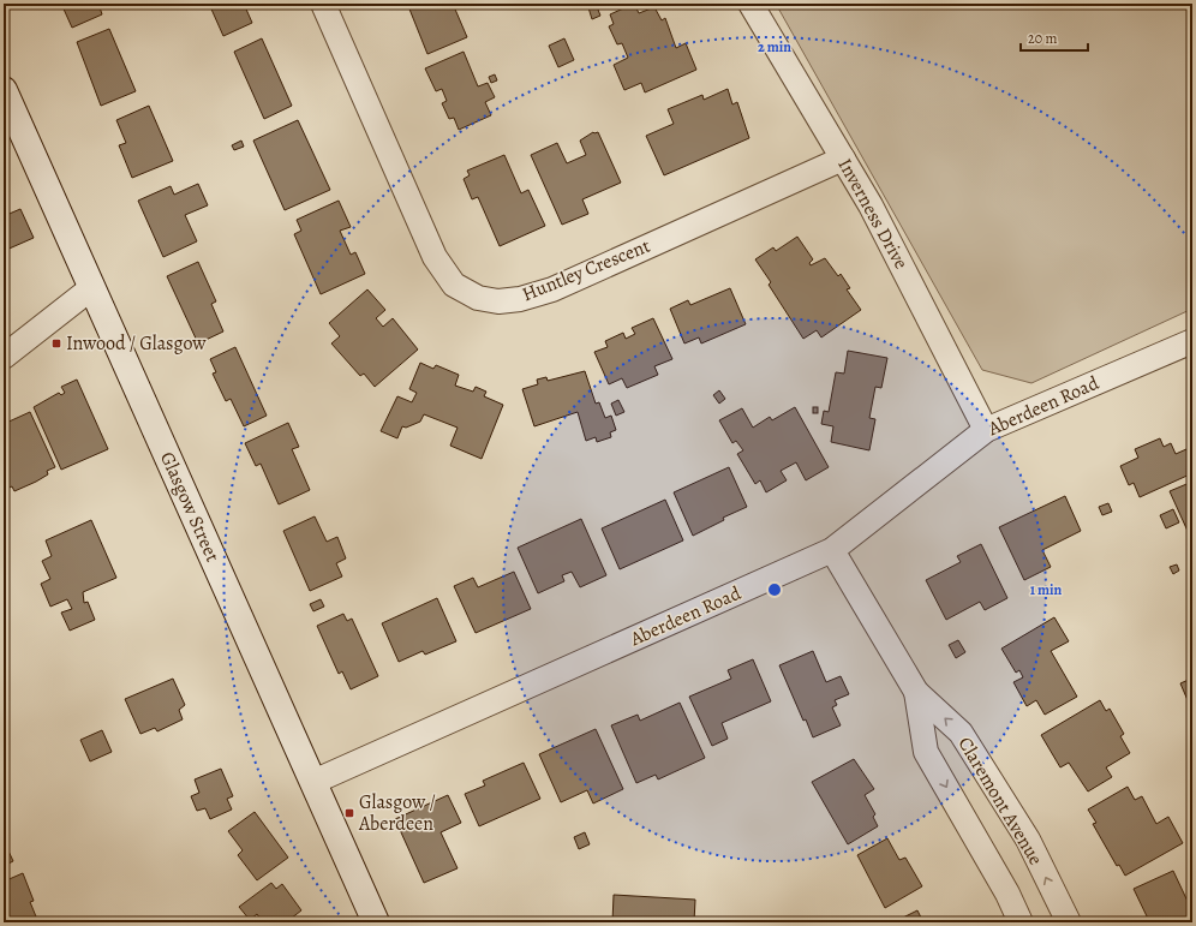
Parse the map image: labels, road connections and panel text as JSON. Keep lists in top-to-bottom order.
{
  "streets": {
    "street": [
      "Inverness Drive",
      "Huntley Crescent",
      "Aberdeen Road",
      "Glasgow Street",
      "Claremont Avenue"
    ]
  },
  "crossings": [
    ["Inverness Drive", "Huntley Crescent"],
    ["Inverness Drive", "Aberdeen Road"],
    ["Aberdeen Road", "Glasgow Street"],
    ["Aberdeen Road", "Claremont Avenue"]
  ],
  "places": {
    "transit": ["Inwood / Glasgow", "Glasgow / Aberdeen"]
  },
  "scale_bar": "20 m",
  "rings": ["2 min", "1 min"]
}
